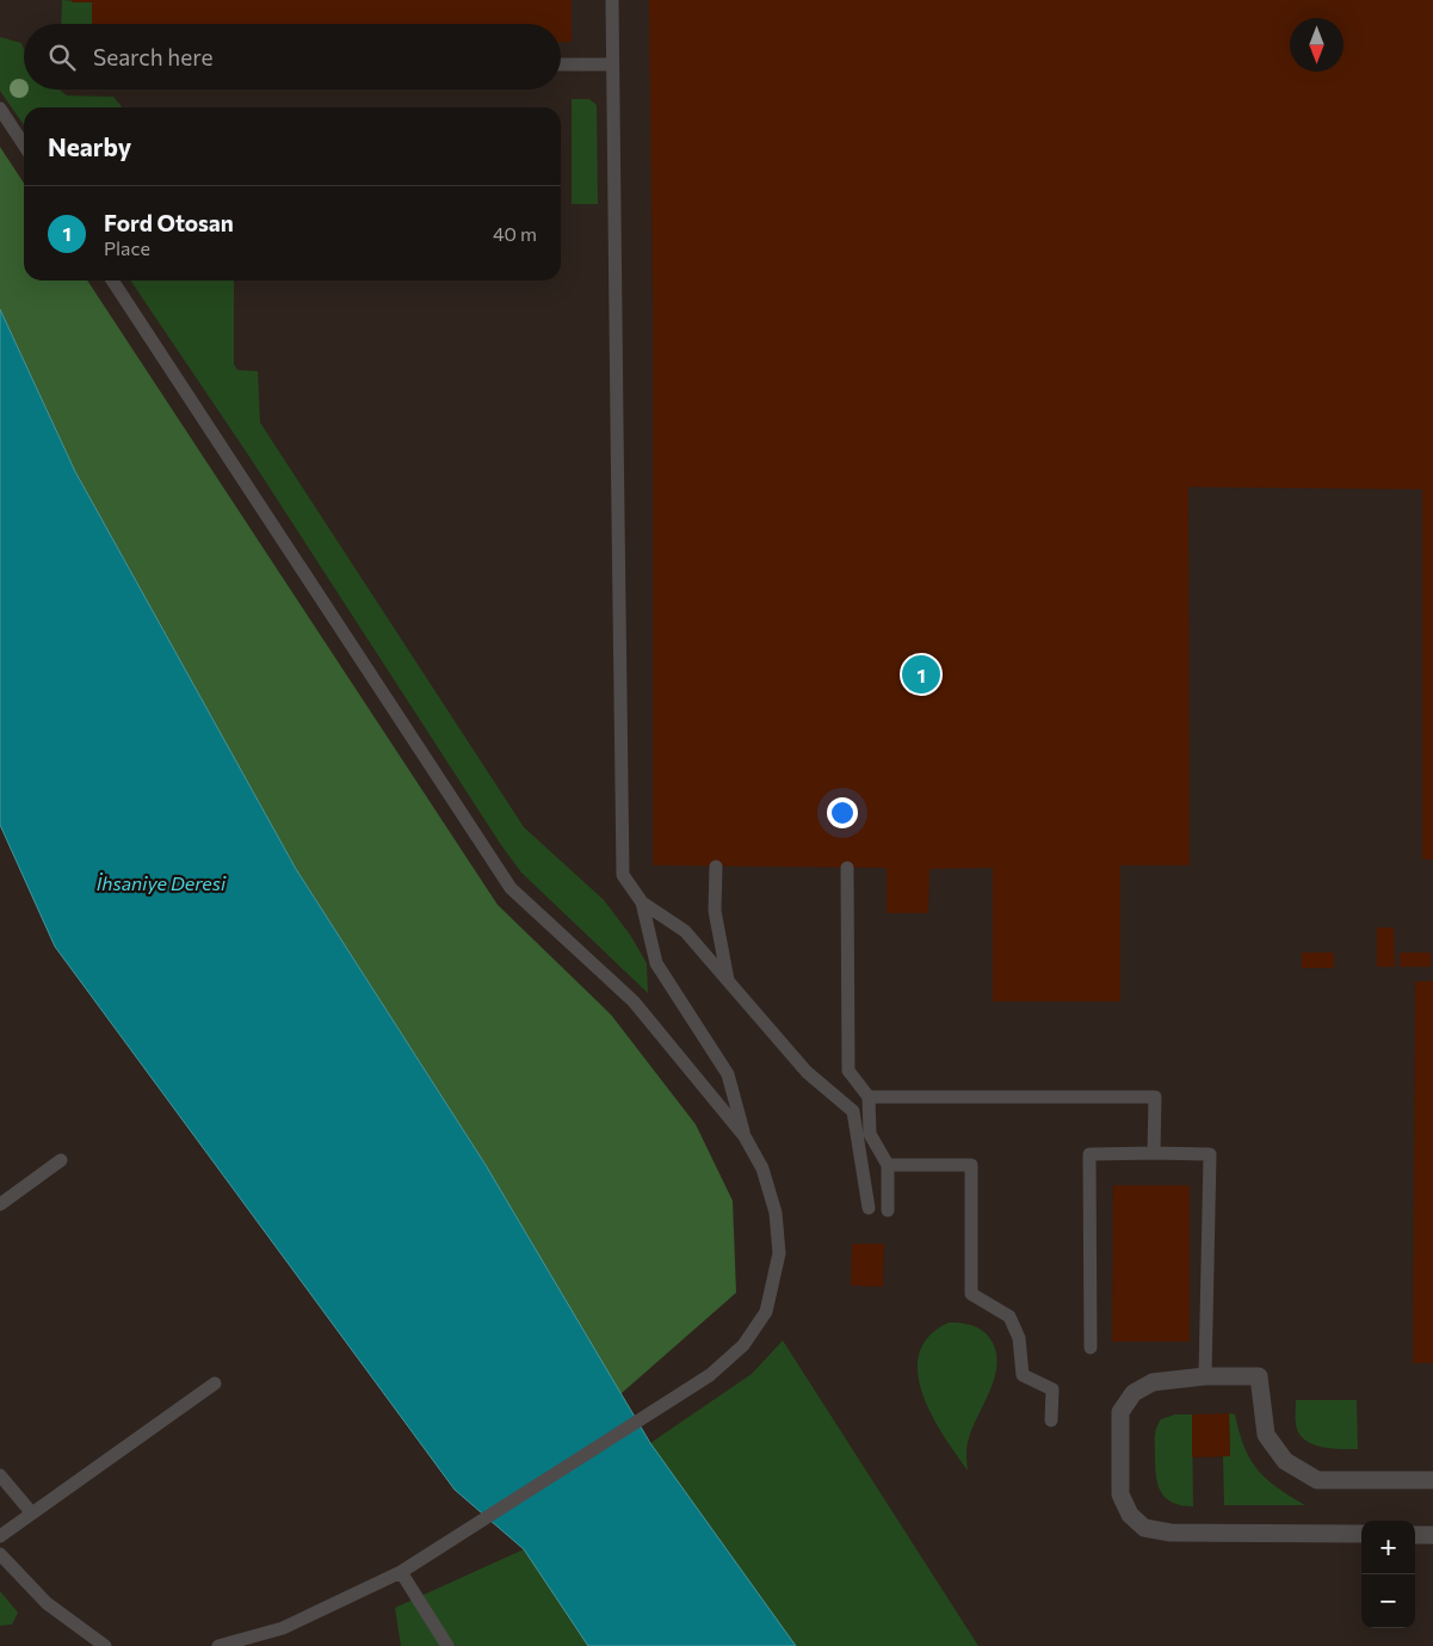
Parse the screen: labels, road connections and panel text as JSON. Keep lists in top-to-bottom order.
{
  "water": ["İhsaniye Deresi"],
  "north": "bottom",
  "page": {
    "search": "Search here",
    "heading": "Nearby",
    "list": [
      {
        "mark": "1",
        "name": "Ford Otosan",
        "note": "Place",
        "value": "40 m"
      }
    ],
    "pins": "1",
    "map_buttons": ["+", "−"]
  }
}
